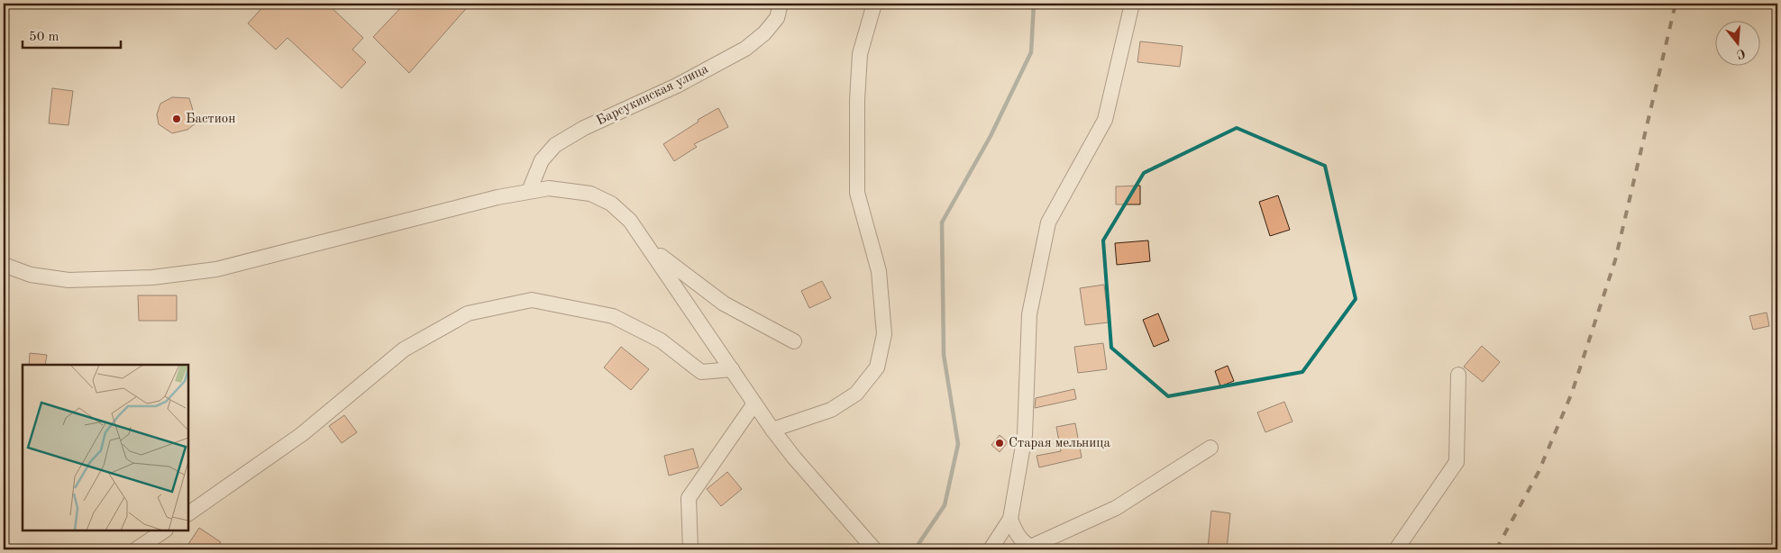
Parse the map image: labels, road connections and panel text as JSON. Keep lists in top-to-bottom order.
{
  "streets": {
    "street": ["Барсукинская улица"]
  },
  "places": ["Бастион", "Старая мельница"],
  "scale_bar": "50 m",
  "north": "bottom"
}
